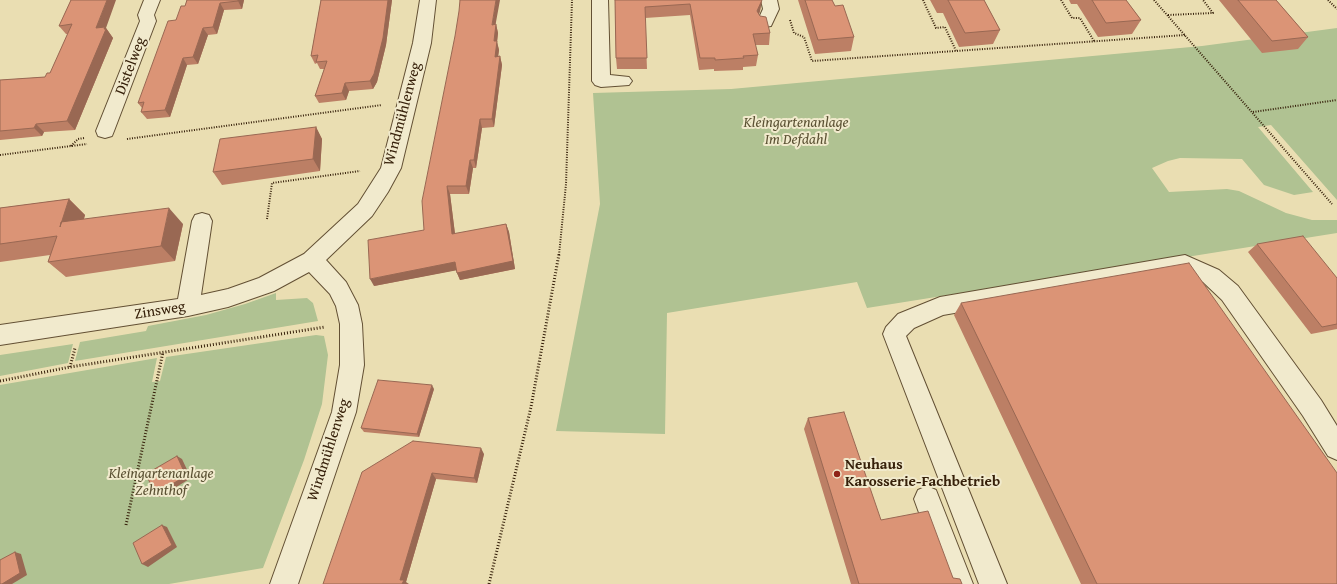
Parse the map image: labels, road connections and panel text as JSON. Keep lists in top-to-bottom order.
{
  "streets": {
    "street": ["Distelweg", "Windmühlenweg", "Zinsweg"]
  },
  "crossings": [
    ["Windmühlenweg", "Zinsweg"]
  ],
  "parks": ["Kleingartenanlage Im Defdahl", "Kleingartenanlage Zehnthof"],
  "places": ["Neuhaus Karosserie-Fachbetrieb"]
}
